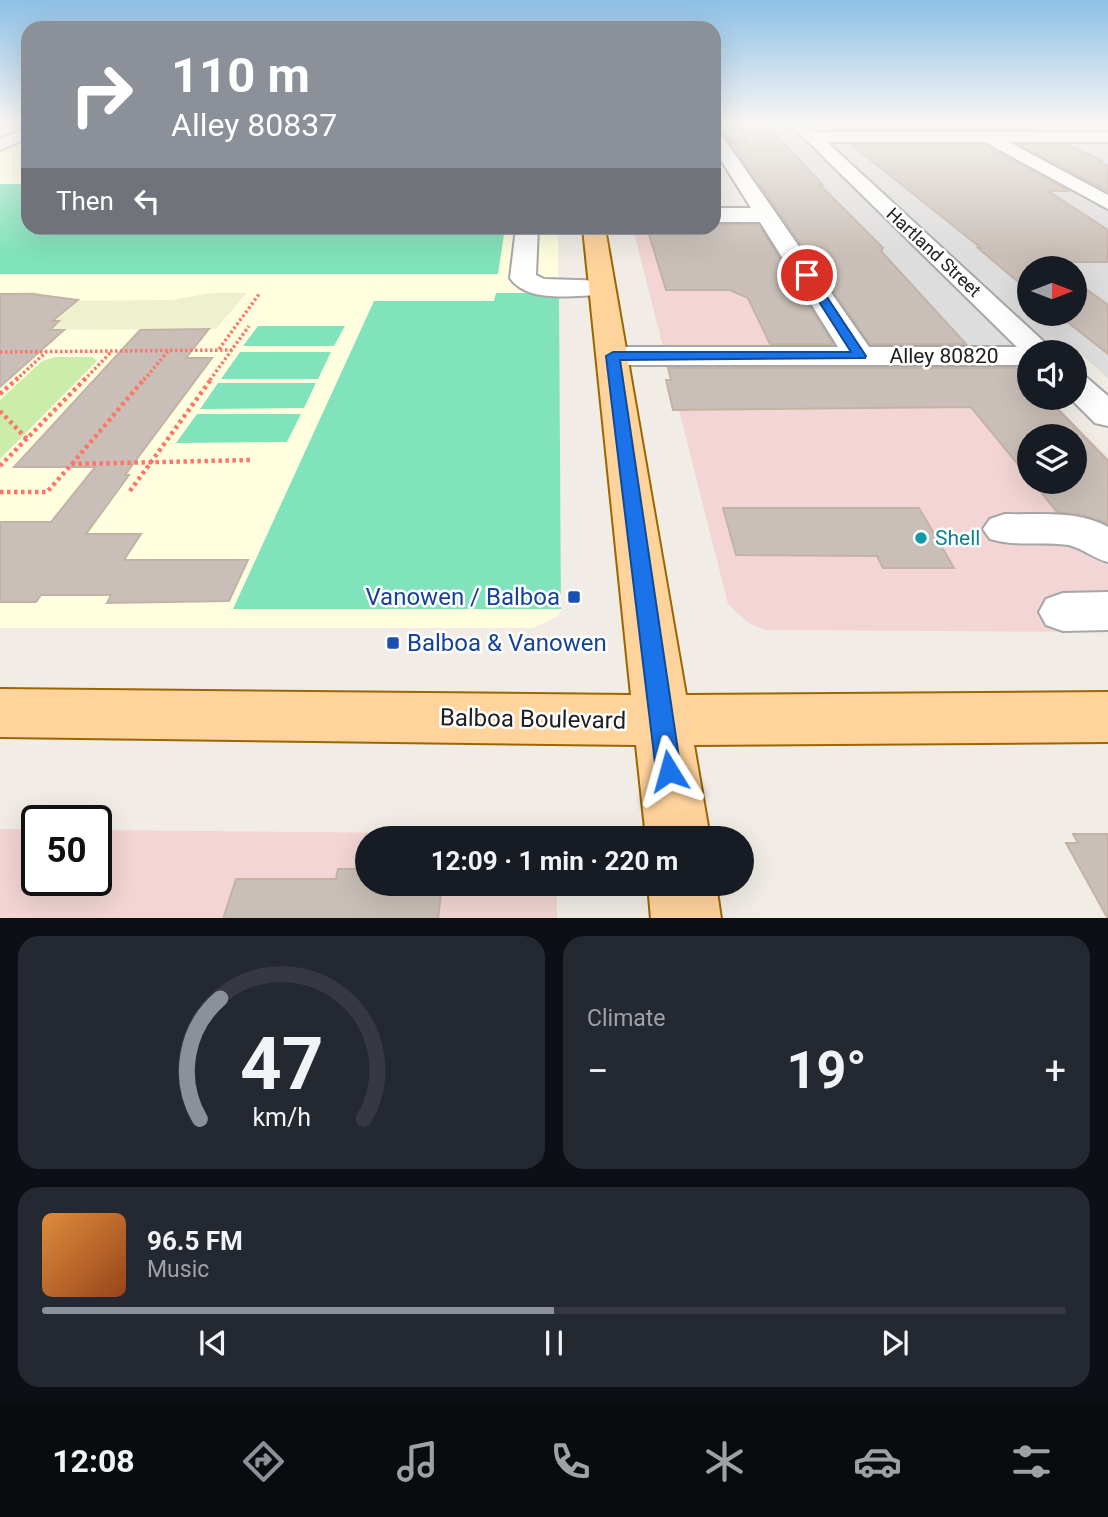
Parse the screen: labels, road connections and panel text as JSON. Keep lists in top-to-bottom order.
{
  "streets": {
    "main road": ["Balboa Boulevard"],
    "street": ["Hartland Street", "Alley 80820"]
  },
  "places": {
    "other": ["Shell"],
    "transit": ["Vanowen / Balboa", "Balboa & Vanowen"]
  },
  "north": "right",
  "page": {
    "turn": ["110 m", "Alley 80837"],
    "then": "Then",
    "limit": "50",
    "trip": "12:09 · 1 min · 220 m",
    "tile": "Climate",
    "heat": ["−", "19°", "+"],
    "song": ["96.5 FM", "Music"],
    "tabs": "12:08",
    "gauge": ["47", "km/h"]
  }
}
